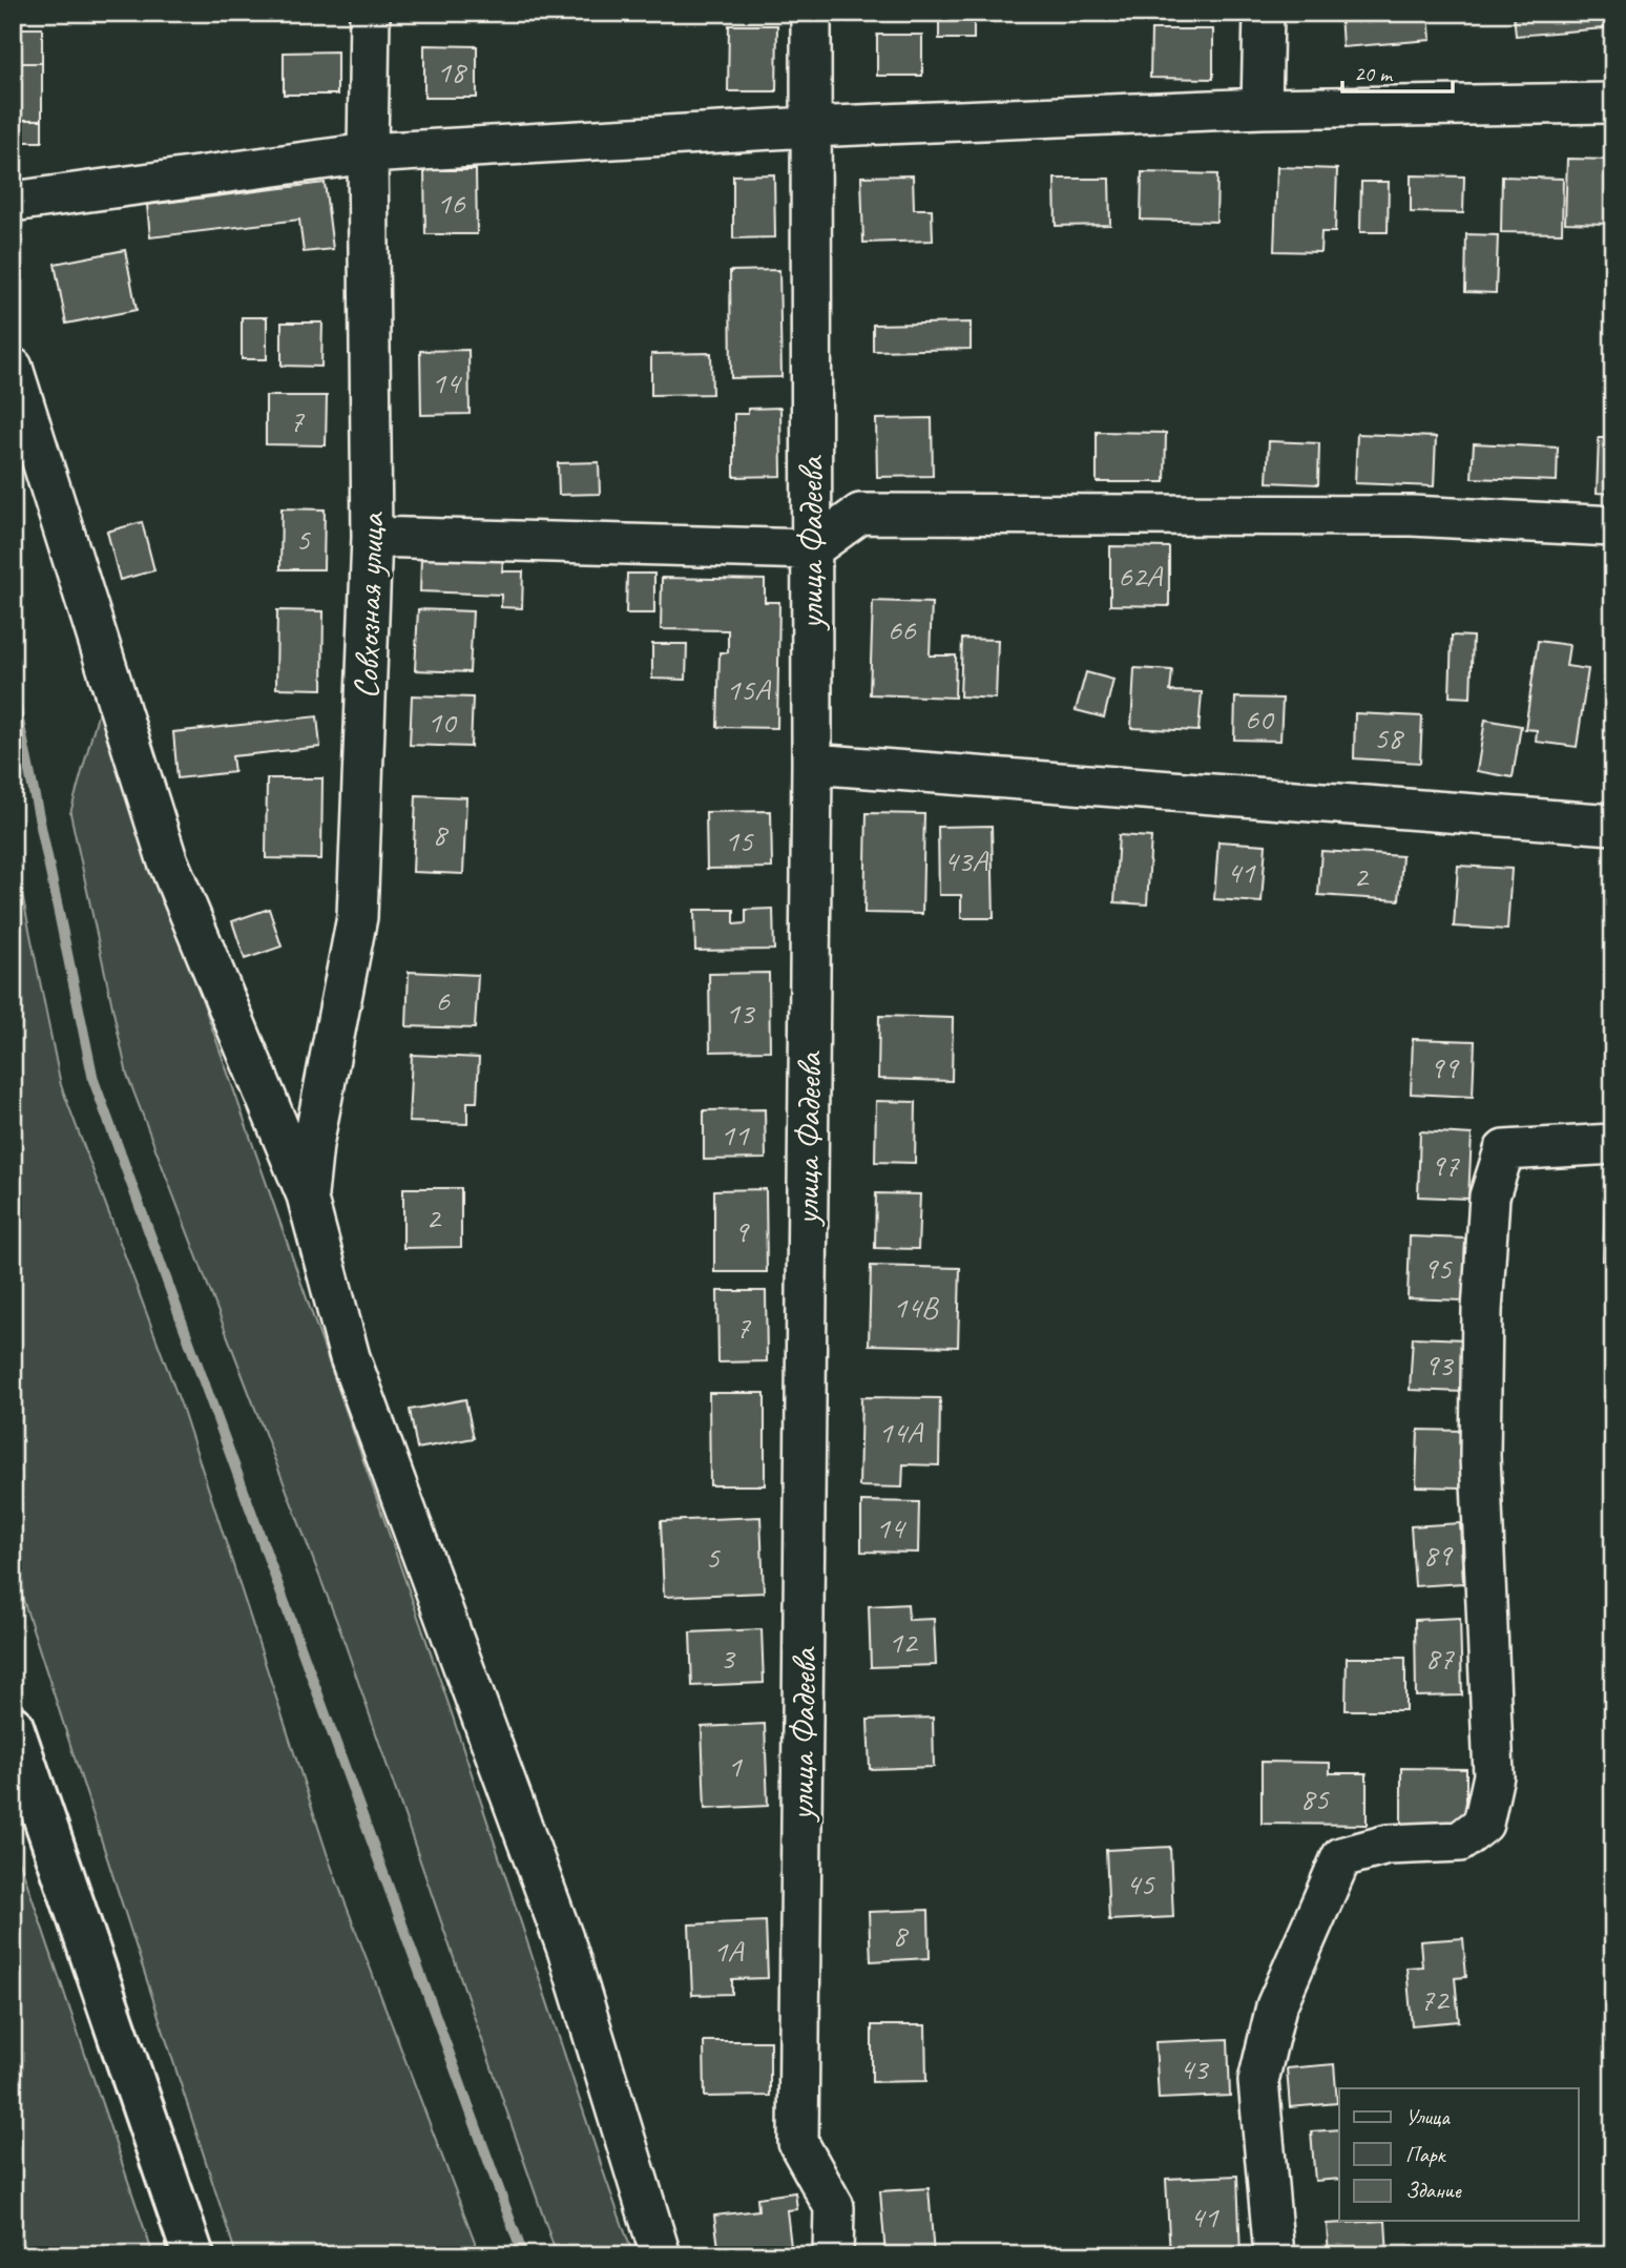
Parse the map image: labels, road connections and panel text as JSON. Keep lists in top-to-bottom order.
{
  "streets": {
    "street": ["улица Фадеева", "Совхозная улица"]
  },
  "house_numbers": [
    "18",
    "16",
    "14",
    "7",
    "5",
    "62А",
    "66",
    "15А",
    "60",
    "10",
    "58",
    "8",
    "15",
    "43А",
    "41",
    "2",
    "6",
    "13",
    "99",
    "11",
    "97",
    "2",
    "9",
    "95",
    "14В",
    "7",
    "93",
    "14А",
    "14",
    "89",
    "5",
    "12",
    "3",
    "87",
    "1",
    "85",
    "45",
    "8",
    "1А",
    "72",
    "43",
    "41"
  ],
  "legend": ["Улица", "Парк", "Здание"],
  "scale_bar": "20 m"
}
